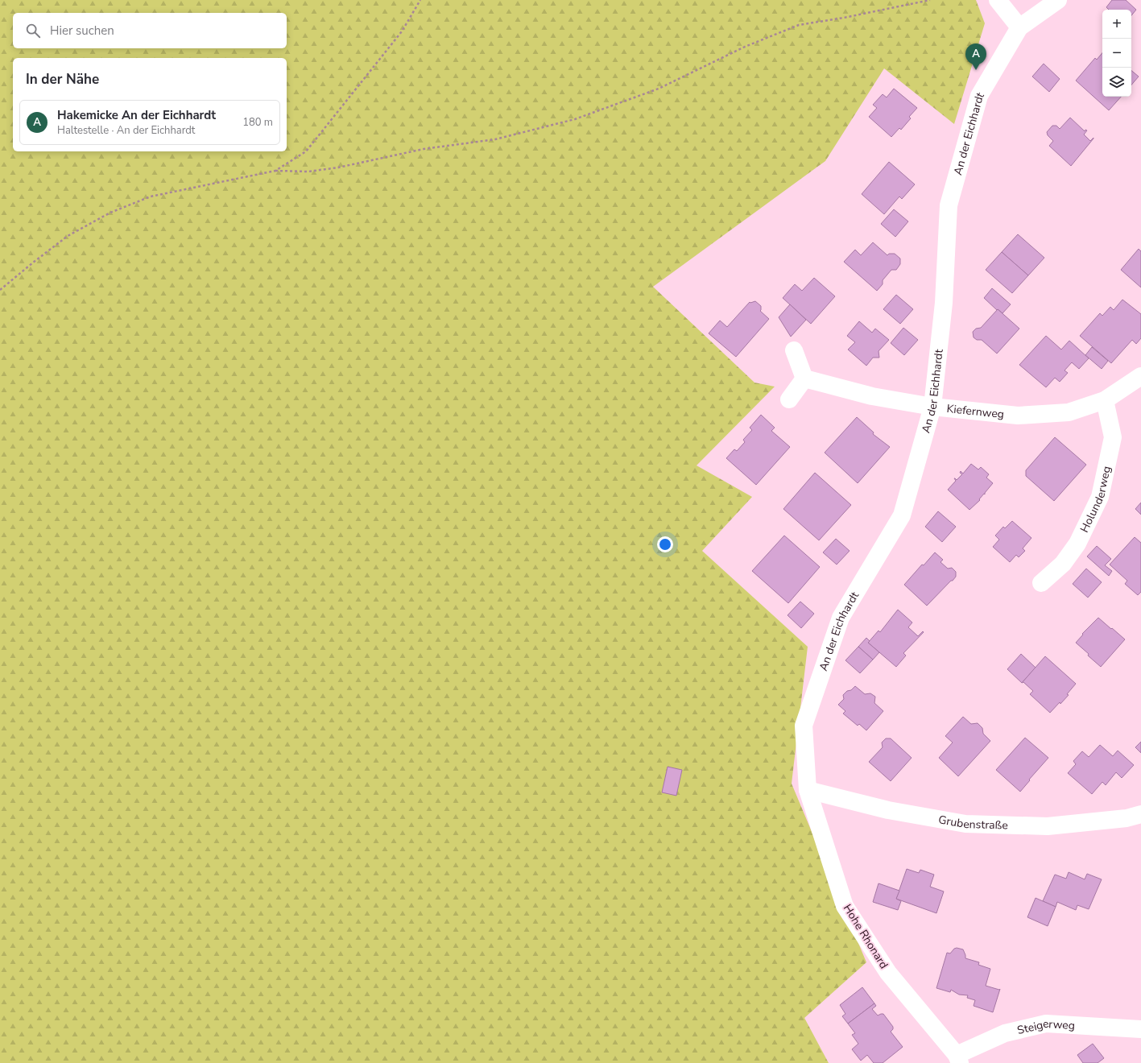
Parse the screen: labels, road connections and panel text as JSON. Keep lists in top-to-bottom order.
{
  "streets": {
    "street": [
      "An der Eichhardt",
      "Kiefernweg",
      "Holunderweg",
      "Grubenstraße",
      "Hohe Rhonard",
      "Steigerweg"
    ]
  },
  "crossings": [
    ["An der Eichhardt", "Kiefernweg"],
    ["An der Eichhardt", "Grubenstraße"],
    ["An der Eichhardt", "Hohe Rhonard"],
    ["Kiefernweg", "Holunderweg"],
    ["Grubenstraße", "Hohe Rhonard"],
    ["Hohe Rhonard", "Steigerweg"]
  ],
  "page": {
    "map_buttons": ["+", "−"],
    "search": "Hier suchen",
    "pins": "A",
    "heading": "In der Nähe",
    "list": [
      {
        "mark": "A",
        "name": "Hakemicke An der Eichhardt",
        "note": "Haltestelle · An der Eichhardt",
        "value": "180 m"
      }
    ]
  }
}
